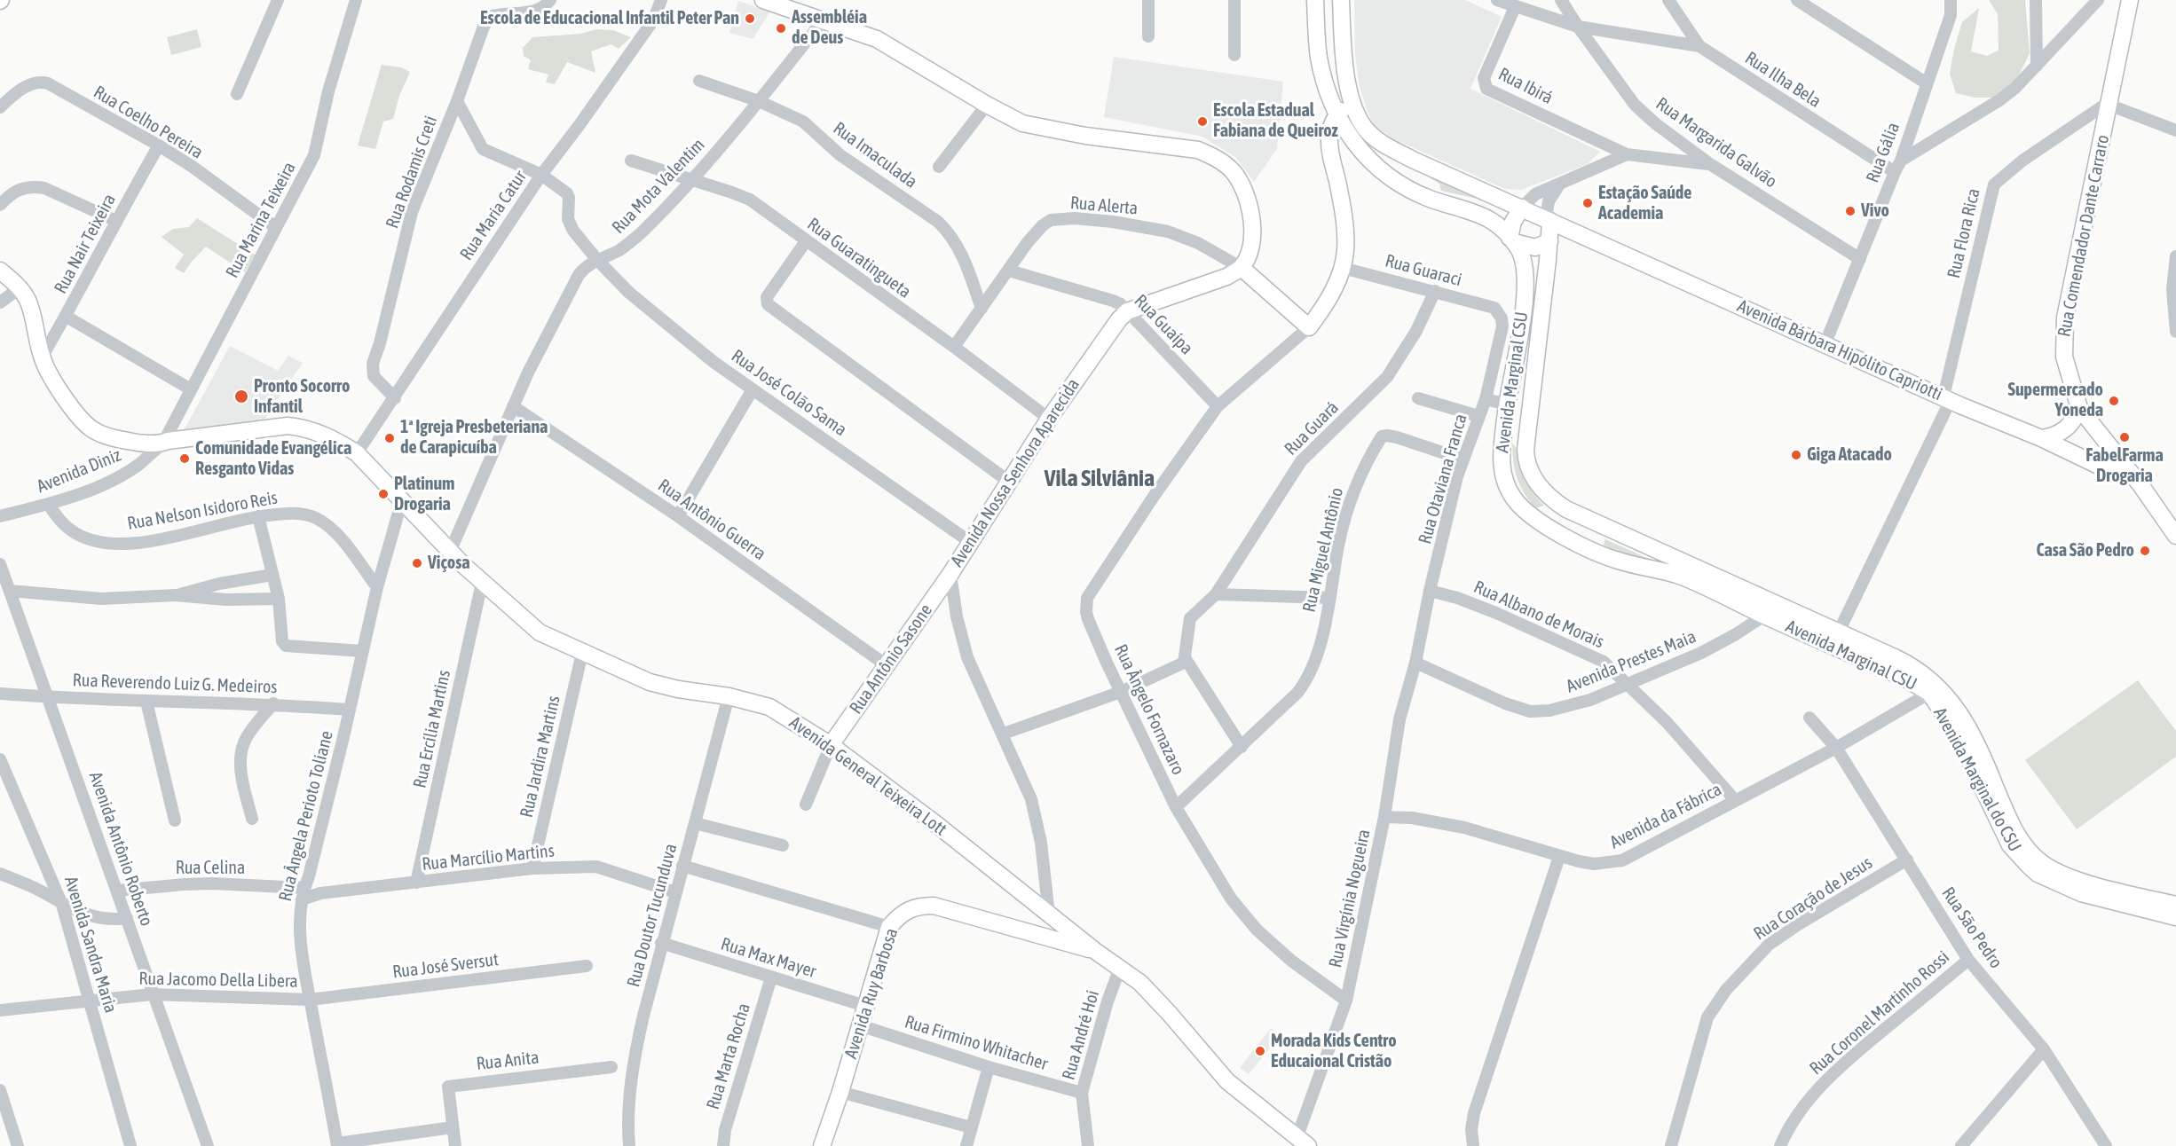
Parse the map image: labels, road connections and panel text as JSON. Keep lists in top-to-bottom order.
{
  "streets": {
    "street": [
      "Rua Ilha Bela",
      "Rua Ibirá",
      "Rua Coelho Pereira",
      "Rua Margarida Galvão",
      "Rua Gália",
      "Rua Imaculada",
      "Rua Rodamis Creti",
      "Rua Mota Valentim",
      "Rua Alerta",
      "Rua Maria Catur",
      "Rua Marina Teixeira",
      "Rua Flora Rica",
      "Rua Comendador Dante Carraro",
      "Rua Nair Teixeira",
      "Rua Guaratingueta",
      "Rua Guaraci",
      "Rua Guaípa",
      "Avenida Bárbara Hipólito Capriotti",
      "Avenida Marginal CSU",
      "Rua José Colão Sama",
      "Rua Guará",
      "Avenida Diniz",
      "Avenida Nossa Senhora Aparecida",
      "Rua Otaviana Franca",
      "Rua Nelson Isidoro Reis",
      "Rua Antônio Guerra",
      "Rua Miguel Antônio",
      "Rua Albano de Morais",
      "Rua Antônio Sasone",
      "Avenida Prestes Maia",
      "Rua Reverendo Luiz G. Medeiros",
      "Rua Ângelo Fornazaro",
      "Rua Ercília Martins",
      "Rua Jardira Martins",
      "Avenida General Teixeira Lott",
      "Avenida Marginal do CSU",
      "Rua Ângela Perioto Toliane",
      "Avenida da Fábrica",
      "Avenida Antônio Roberto",
      "Rua Marcílio Martins",
      "Rua Celina",
      "Rua Virgínia Nogueira",
      "Rua Coração de Jesus",
      "Rua Doutor Tucunduva",
      "Rua São Pedro",
      "Avenida Sandra Maria",
      "Rua Max Mayer",
      "Rua José Sversut",
      "Rua Jacomo Della Libera",
      "Avenida Ruy Barbosa",
      "Rua Coronel Martinho Rossi",
      "Rua André Hoi",
      "Rua Firmino Whitacher",
      "Rua Marta Rocha",
      "Rua Anita"
    ]
  },
  "crossings": [
    ["Rua Ilha Bela", "Rua Gália"],
    ["Rua Coelho Pereira", "Rua Marina Teixeira"],
    ["Rua Coelho Pereira", "Rua Nair Teixeira"],
    ["Rua Margarida Galvão", "Rua Gália"],
    ["Rua Gália", "Avenida Bárbara Hipólito Capriotti"],
    ["Rua Imaculada", "Rua Mota Valentim"],
    ["Rua Imaculada", "Rua Alerta"],
    ["Rua Rodamis Creti", "Rua Maria Catur"],
    ["Rua Rodamis Creti", "Rua José Colão Sama"],
    ["Rua Mota Valentim", "Rua Guaratingueta"],
    ["Rua Mota Valentim", "Rua José Colão Sama"],
    ["Rua Mota Valentim", "Rua Antônio Guerra"],
    ["Rua Mota Valentim", "Avenida General Teixeira Lott"],
    ["Rua Alerta", "Rua Guaratingueta"],
    ["Rua Alerta", "Rua Guaípa"],
    ["Rua Maria Catur", "Rua José Colão Sama"],
    ["Rua Maria Catur", "Avenida General Teixeira Lott"],
    ["Rua Marina Teixeira", "Avenida Diniz"],
    ["Rua Marina Teixeira", "Avenida General Teixeira Lott"],
    ["Rua Flora Rica", "Rua Comendador Dante Carraro"],
    ["Rua Flora Rica", "Avenida Bárbara Hipólito Capriotti"],
    ["Rua Flora Rica", "Avenida Marginal CSU"],
    ["Rua Comendador Dante Carraro", "Avenida Bárbara Hipólito Capriotti"],
    ["Rua Nair Teixeira", "Avenida General Teixeira Lott"],
    ["Rua Guaratingueta", "Avenida Nossa Senhora Aparecida"],
    ["Rua Guaraci", "Rua Guará"],
    ["Rua Guaraci", "Rua Otaviana Franca"],
    ["Rua Guaípa", "Avenida Nossa Senhora Aparecida"],
    ["Rua Guaípa", "Rua Ângelo Fornazaro"],
    ["Avenida Bárbara Hipólito Capriotti", "Avenida Marginal CSU"],
    ["Avenida Marginal CSU", "Avenida Prestes Maia"],
    ["Avenida Marginal CSU", "Avenida Marginal do CSU"],
    ["Avenida Marginal CSU", "Avenida da Fábrica"],
    ["Rua José Colão Sama", "Avenida Nossa Senhora Aparecida"],
    ["Avenida Diniz", "Rua Nelson Isidoro Reis"],
    ["Avenida Diniz", "Avenida General Teixeira Lott"],
    ["Avenida Nossa Senhora Aparecida", "Rua Antônio Sasone"],
    ["Avenida Nossa Senhora Aparecida", "Avenida General Teixeira Lott"],
    ["Rua Otaviana Franca", "Rua Miguel Antônio"],
    ["Rua Otaviana Franca", "Rua Albano de Morais"],
    ["Rua Otaviana Franca", "Avenida Prestes Maia"],
    ["Rua Otaviana Franca", "Rua Virgínia Nogueira"],
    ["Rua Nelson Isidoro Reis", "Rua Ângela Perioto Toliane"],
    ["Rua Antônio Guerra", "Rua Antônio Sasone"],
    ["Rua Albano de Morais", "Avenida Prestes Maia"],
    ["Rua Albano de Morais", "Avenida da Fábrica"],
    ["Rua Antônio Sasone", "Avenida General Teixeira Lott"],
    ["Avenida Prestes Maia", "Rua Virgínia Nogueira"],
    ["Rua Reverendo Luiz G. Medeiros", "Rua Ângela Perioto Toliane"],
    ["Rua Reverendo Luiz G. Medeiros", "Avenida Antônio Roberto"],
    ["Rua Ângelo Fornazaro", "Rua Virgínia Nogueira"],
    ["Rua Ercília Martins", "Avenida General Teixeira Lott"],
    ["Rua Ercília Martins", "Rua Marcílio Martins"],
    ["Rua Jardira Martins", "Avenida General Teixeira Lott"],
    ["Rua Jardira Martins", "Rua Marcílio Martins"],
    ["Avenida General Teixeira Lott", "Rua Ângela Perioto Toliane"],
    ["Avenida General Teixeira Lott", "Rua Doutor Tucunduva"],
    ["Avenida General Teixeira Lott", "Avenida Ruy Barbosa"],
    ["Avenida General Teixeira Lott", "Rua André Hoi"],
    ["Avenida Marginal do CSU", "Avenida da Fábrica"],
    ["Rua Ângela Perioto Toliane", "Rua Marcílio Martins"],
    ["Rua Ângela Perioto Toliane", "Rua Celina"],
    ["Rua Ângela Perioto Toliane", "Rua José Sversut"],
    ["Rua Ângela Perioto Toliane", "Rua Jacomo Della Libera"],
    ["Avenida da Fábrica", "Rua Virgínia Nogueira"],
    ["Avenida da Fábrica", "Rua São Pedro"],
    ["Avenida Antônio Roberto", "Rua Celina"],
    ["Avenida Antônio Roberto", "Rua Jacomo Della Libera"],
    ["Rua Marcílio Martins", "Rua Celina"],
    ["Rua Marcílio Martins", "Rua Doutor Tucunduva"],
    ["Rua Coração de Jesus", "Rua São Pedro"],
    ["Rua Doutor Tucunduva", "Rua Max Mayer"],
    ["Rua São Pedro", "Rua Coronel Martinho Rossi"],
    ["Avenida Sandra Maria", "Rua Jacomo Della Libera"],
    ["Rua Max Mayer", "Avenida Ruy Barbosa"],
    ["Rua Max Mayer", "Rua Marta Rocha"],
    ["Rua José Sversut", "Rua Jacomo Della Libera"],
    ["Avenida Ruy Barbosa", "Rua Firmino Whitacher"],
    ["Rua André Hoi", "Rua Firmino Whitacher"]
  ],
  "districts": ["Vila Silviânia"],
  "places": [
    "Escola de Educacional Infantil Peter Pan",
    "Assembléia de Deus",
    "Escola Estadual Fabiana de Queiroz",
    "Estação Saúde Academia",
    "Vivo",
    "Pronto Socorro Infantil",
    "Supermercado Yoneda",
    "FabelFarma Drogaria",
    "1ª Igreja Presbeteriana de Carapicuíba",
    "Giga Atacado",
    "Comunidade Evangélica Resganto Vidas",
    "Platinum Drogaria",
    "Casa São Pedro",
    "Viçosa",
    "Morada Kids Centro Educaional Cristão"
  ]
}
